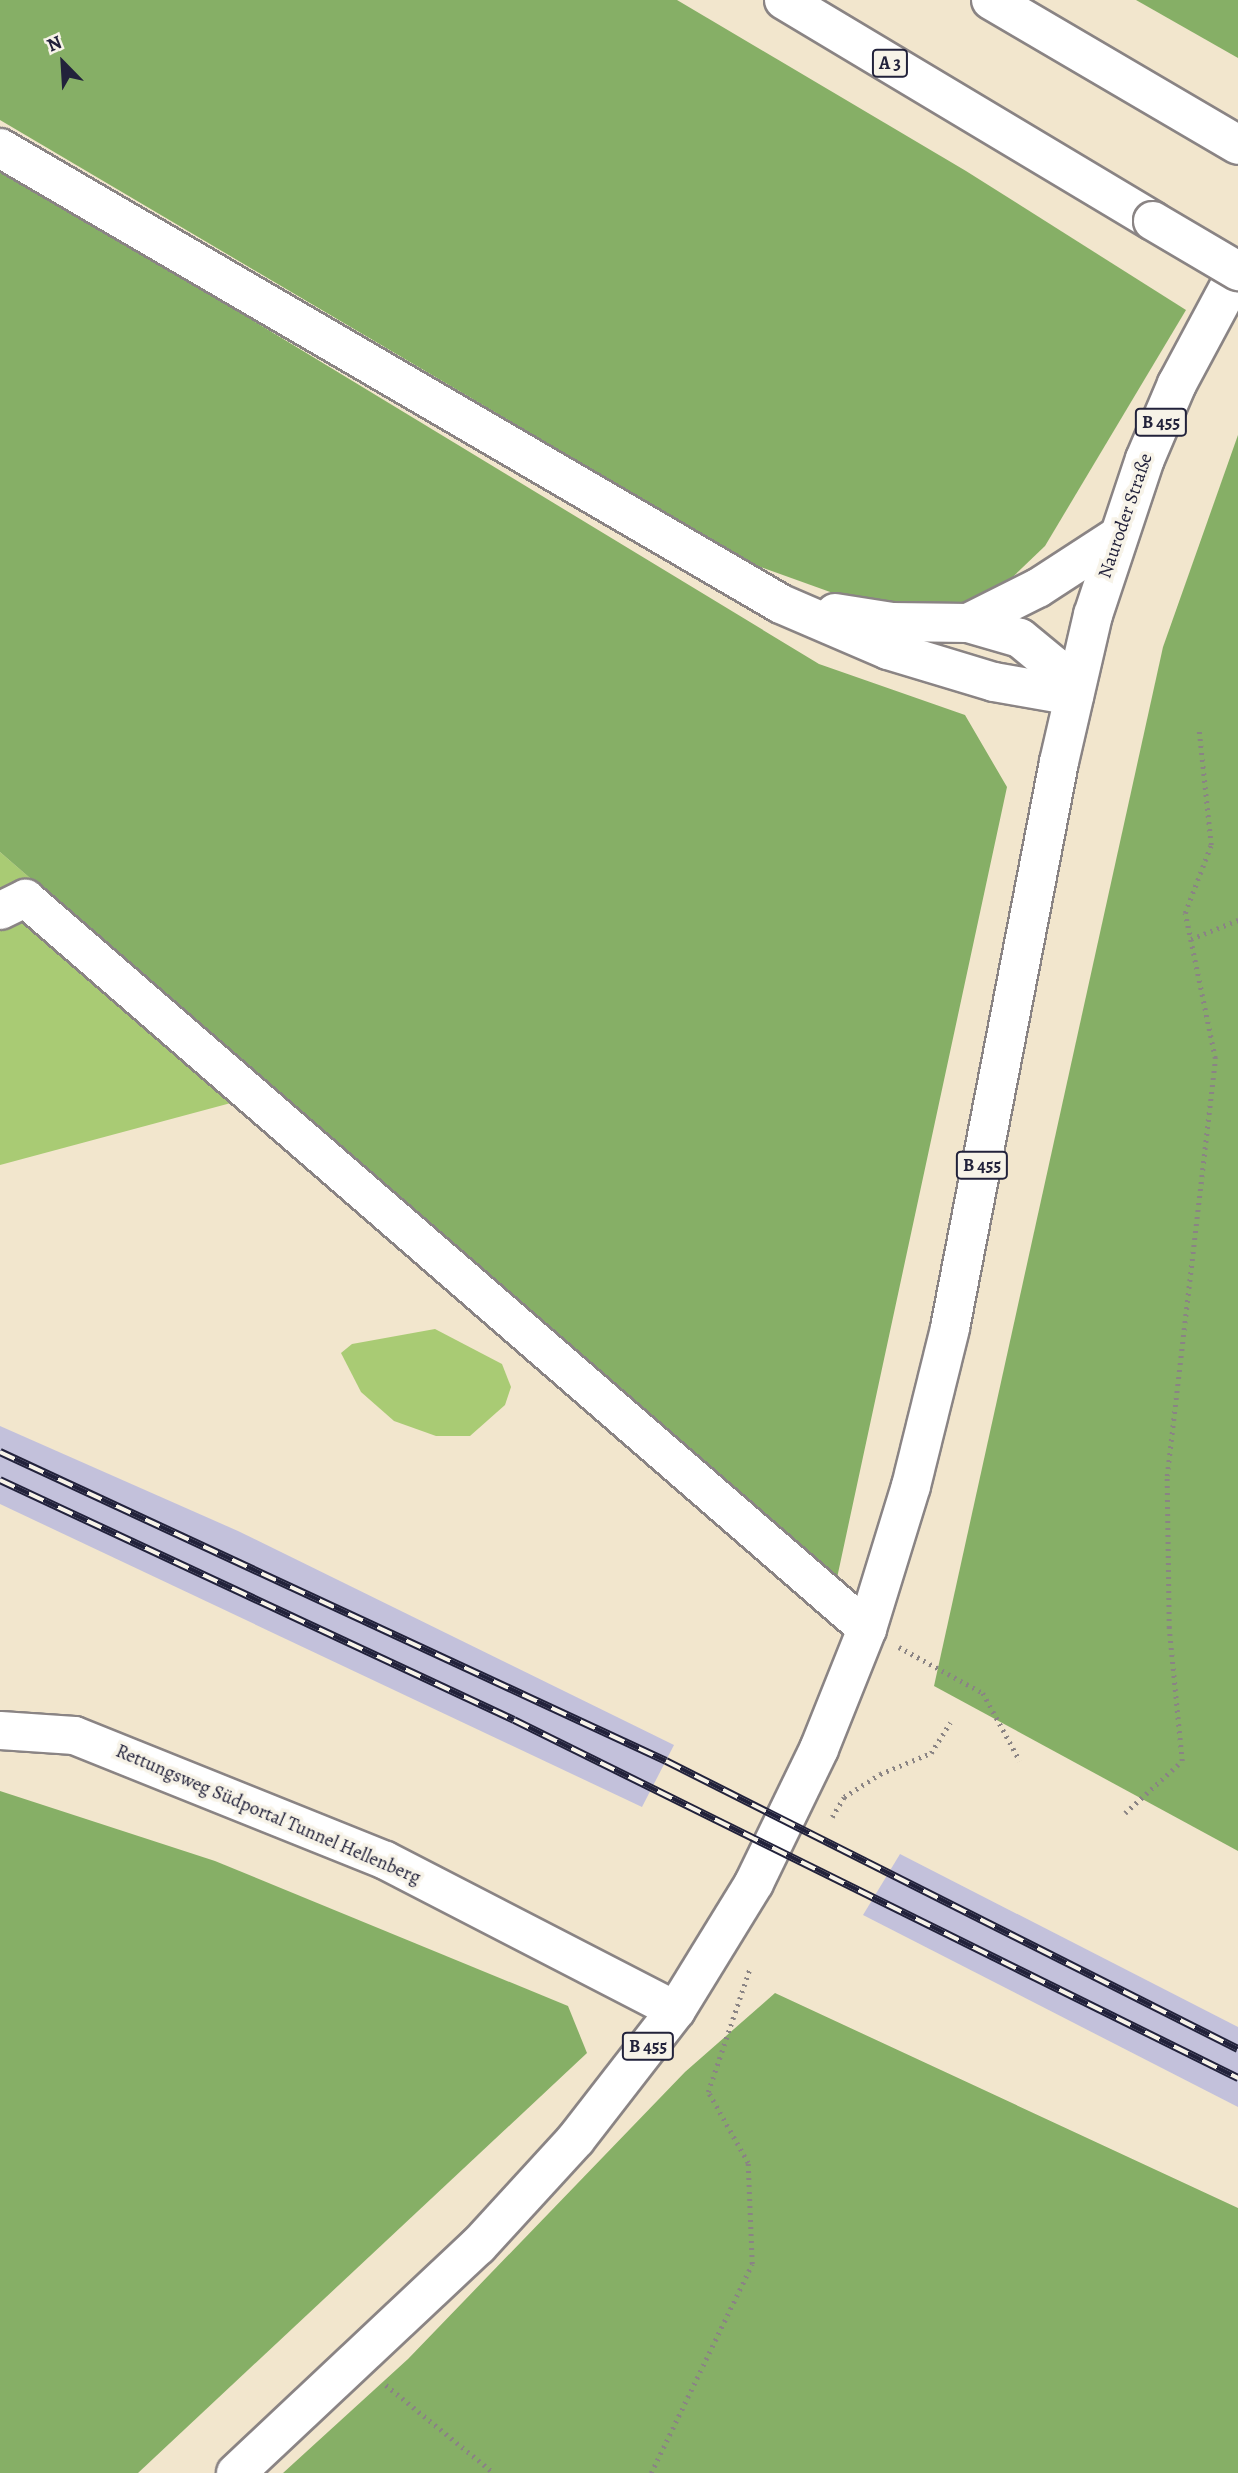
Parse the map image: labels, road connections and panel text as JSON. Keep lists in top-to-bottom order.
{
  "streets": {
    "main road": ["A 3", "B 455", "Nauroder Straße"],
    "lane": ["Rettungsweg Südportal Tunnel Hellenberg"]
  },
  "crossings": [
    ["A 3", "Nauroder Straße"],
    ["B 455", "Nauroder Straße"],
    ["B 455", "Rettungsweg Südportal Tunnel Hellenberg"]
  ],
  "north": "top left"
}
